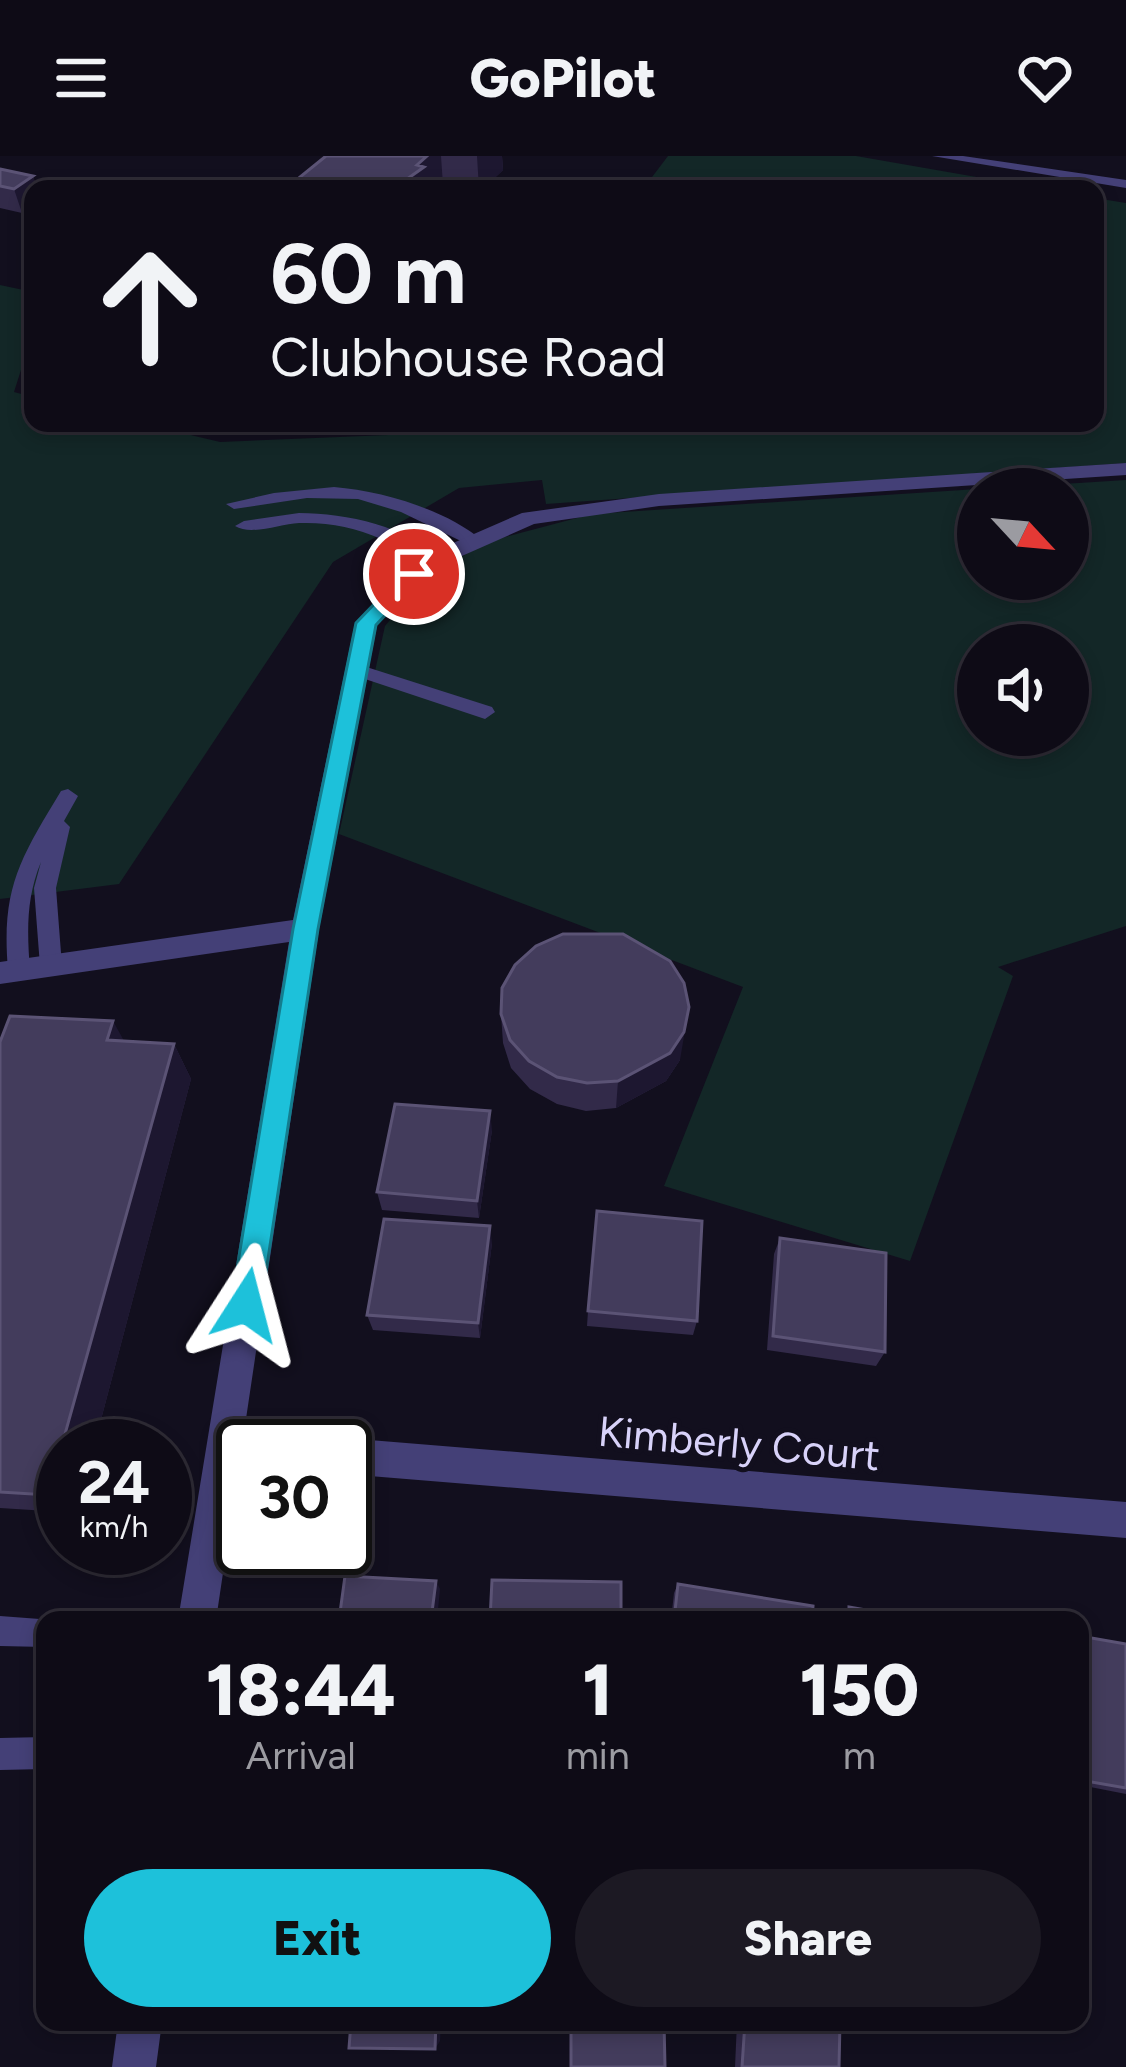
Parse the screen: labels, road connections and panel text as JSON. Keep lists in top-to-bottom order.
{
  "streets": {
    "street": ["Kimberly Court"]
  },
  "north": "bottom right",
  "page": {
    "header": "GoPilot",
    "turn": ["60 m", "Clubhouse Road"],
    "speed": "24 km/h",
    "limit": "30",
    "eta": [
      "18:44",
      "Arrival",
      "1",
      "min",
      "150",
      "m"
    ],
    "buttons": ["Exit", "Share"]
  }
}
